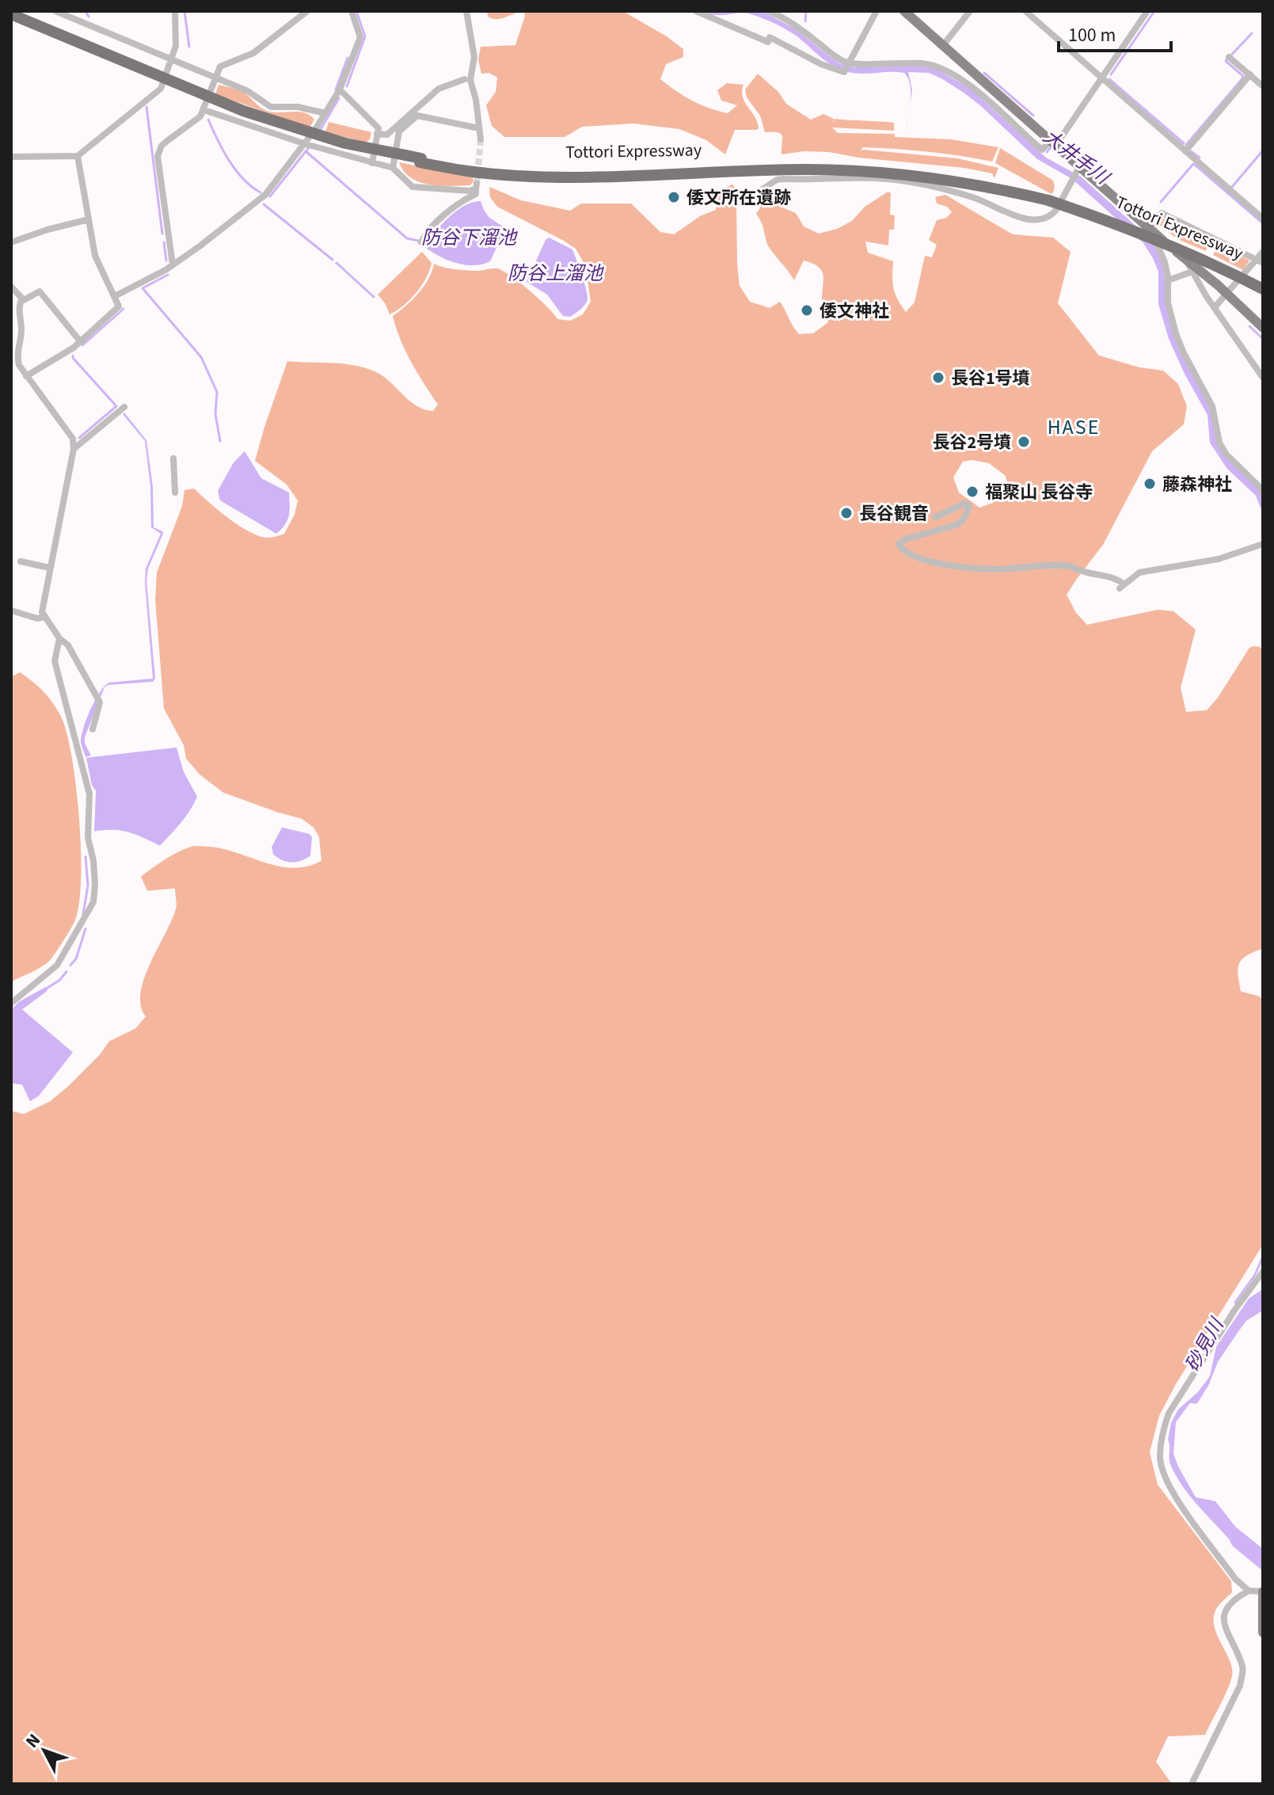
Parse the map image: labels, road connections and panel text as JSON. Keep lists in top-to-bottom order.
{
  "streets": {
    "highway": ["Tottori Expressway"]
  },
  "districts": ["HASE"],
  "water": [
    "大井手川",
    "防谷下溜池",
    "防谷上溜池",
    "砂見川"
  ],
  "places": [
    "倭文所在遺跡",
    "倭文神社",
    "長谷1号墳",
    "長谷2号墳",
    "藤森神社",
    "福聚山 長谷寺",
    "長谷観音"
  ],
  "scale_bar": "100 m",
  "north": "top left"
}
